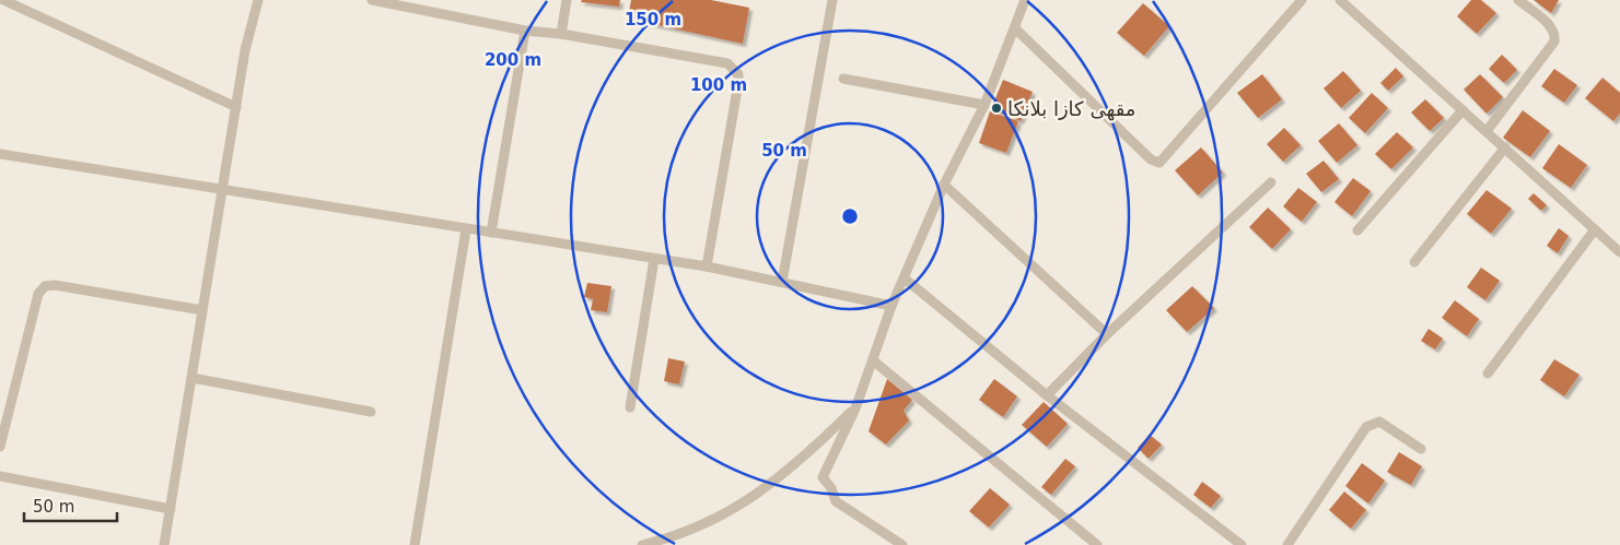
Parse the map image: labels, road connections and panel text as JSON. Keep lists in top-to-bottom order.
{
  "places": ["مقهى كازا بلانكا"],
  "scale_bar": "50 m",
  "rings": [
    "150 m",
    "200 m",
    "100 m",
    "50 m"
  ]
}
